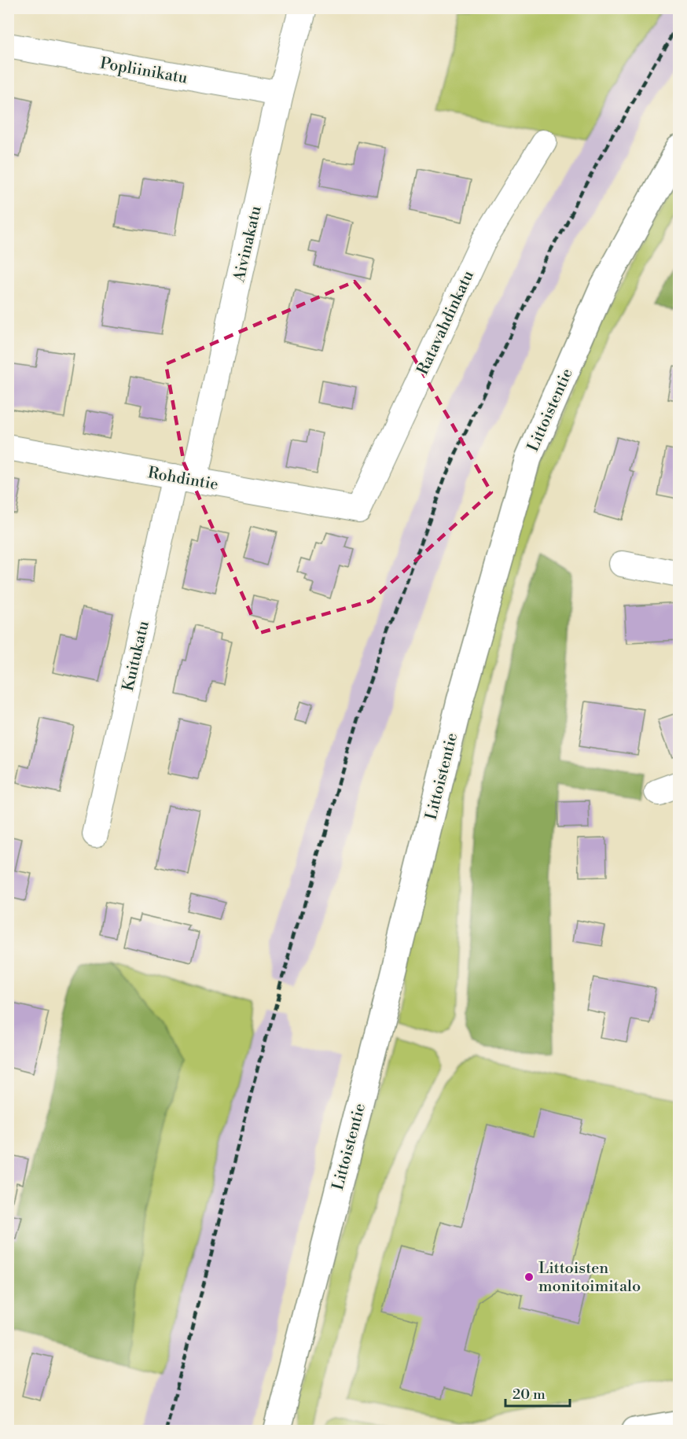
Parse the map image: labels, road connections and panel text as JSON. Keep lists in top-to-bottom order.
{
  "streets": {
    "street": [
      "Popliinikatu",
      "Aivinakatu",
      "Ratavahdinkatu",
      "Littoistentie",
      "Rohdintie",
      "Kuitukatu"
    ]
  },
  "crossings": [
    ["Popliinikatu", "Aivinakatu"],
    ["Aivinakatu", "Rohdintie"],
    ["Aivinakatu", "Kuitukatu"],
    ["Ratavahdinkatu", "Rohdintie"],
    ["Rohdintie", "Kuitukatu"]
  ],
  "places": ["Littoisten monitoimitalo"],
  "scale_bar": "20 m"
}
